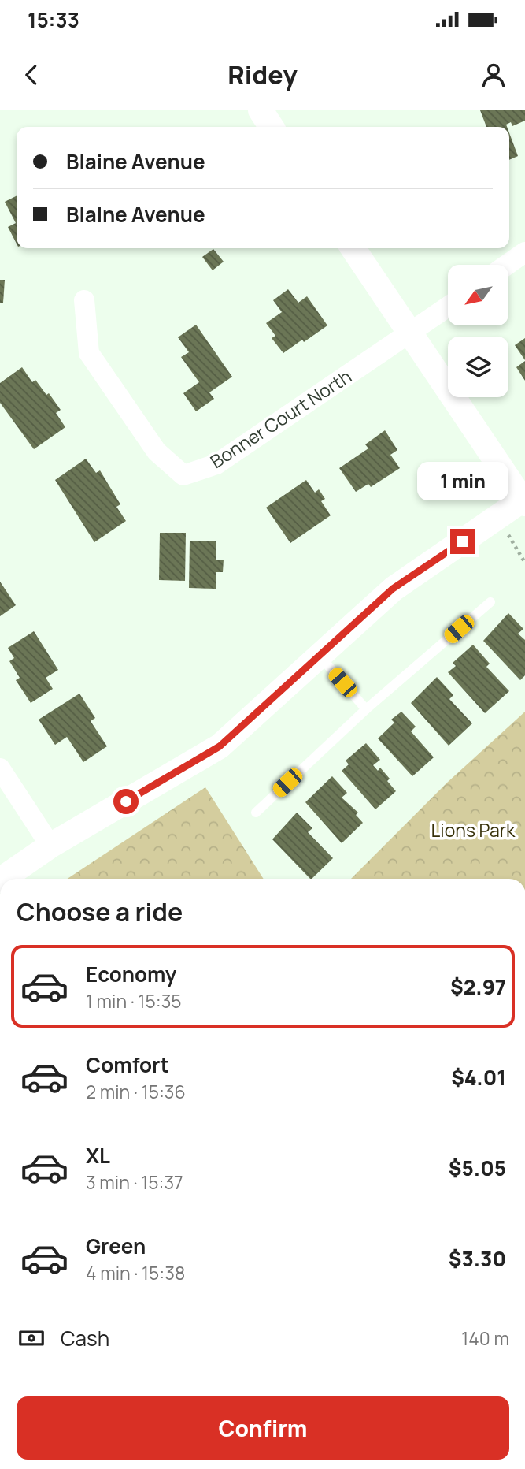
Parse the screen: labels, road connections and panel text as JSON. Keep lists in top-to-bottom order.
{
  "streets": {
    "street": ["Bonner Court North"]
  },
  "parks": ["Lions Park"],
  "north": "bottom left",
  "page": {
    "status": "15:33",
    "header": "Ridey",
    "banner": ["Blaine Avenue", "Blaine Avenue"],
    "bubble": "1 min",
    "heading": "Choose a ride",
    "list": [
      {
        "name": "Economy",
        "note": "1 min · 15:35",
        "value": "$2.97"
      },
      {
        "name": "Comfort",
        "note": "2 min · 15:36",
        "value": "$4.01"
      },
      {
        "name": "XL",
        "note": "3 min · 15:37",
        "value": "$5.05"
      },
      {
        "name": "Green",
        "note": "4 min · 15:38",
        "value": "$3.30"
      }
    ],
    "pay": ["Cash", "140 m"],
    "buttons": "Confirm"
  }
}
